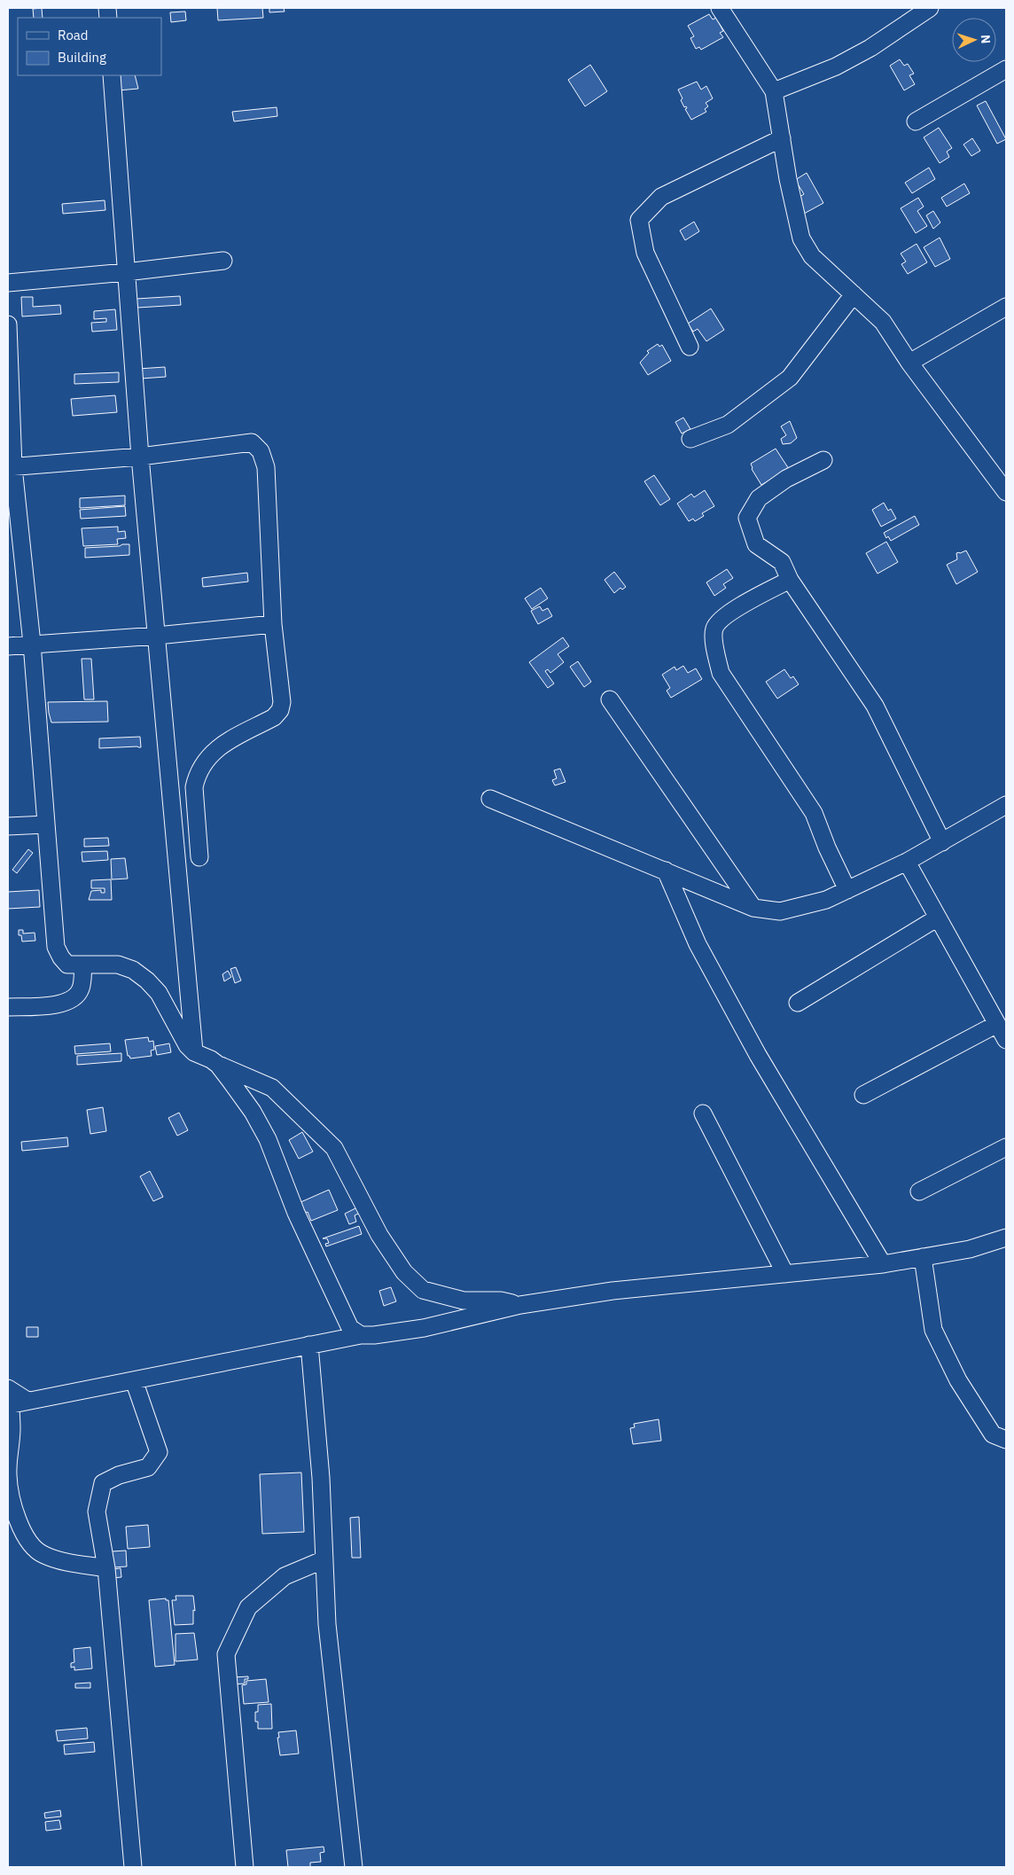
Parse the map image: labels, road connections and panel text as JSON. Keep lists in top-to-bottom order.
{
  "legend": ["Road", "Building"],
  "north": "right"
}
